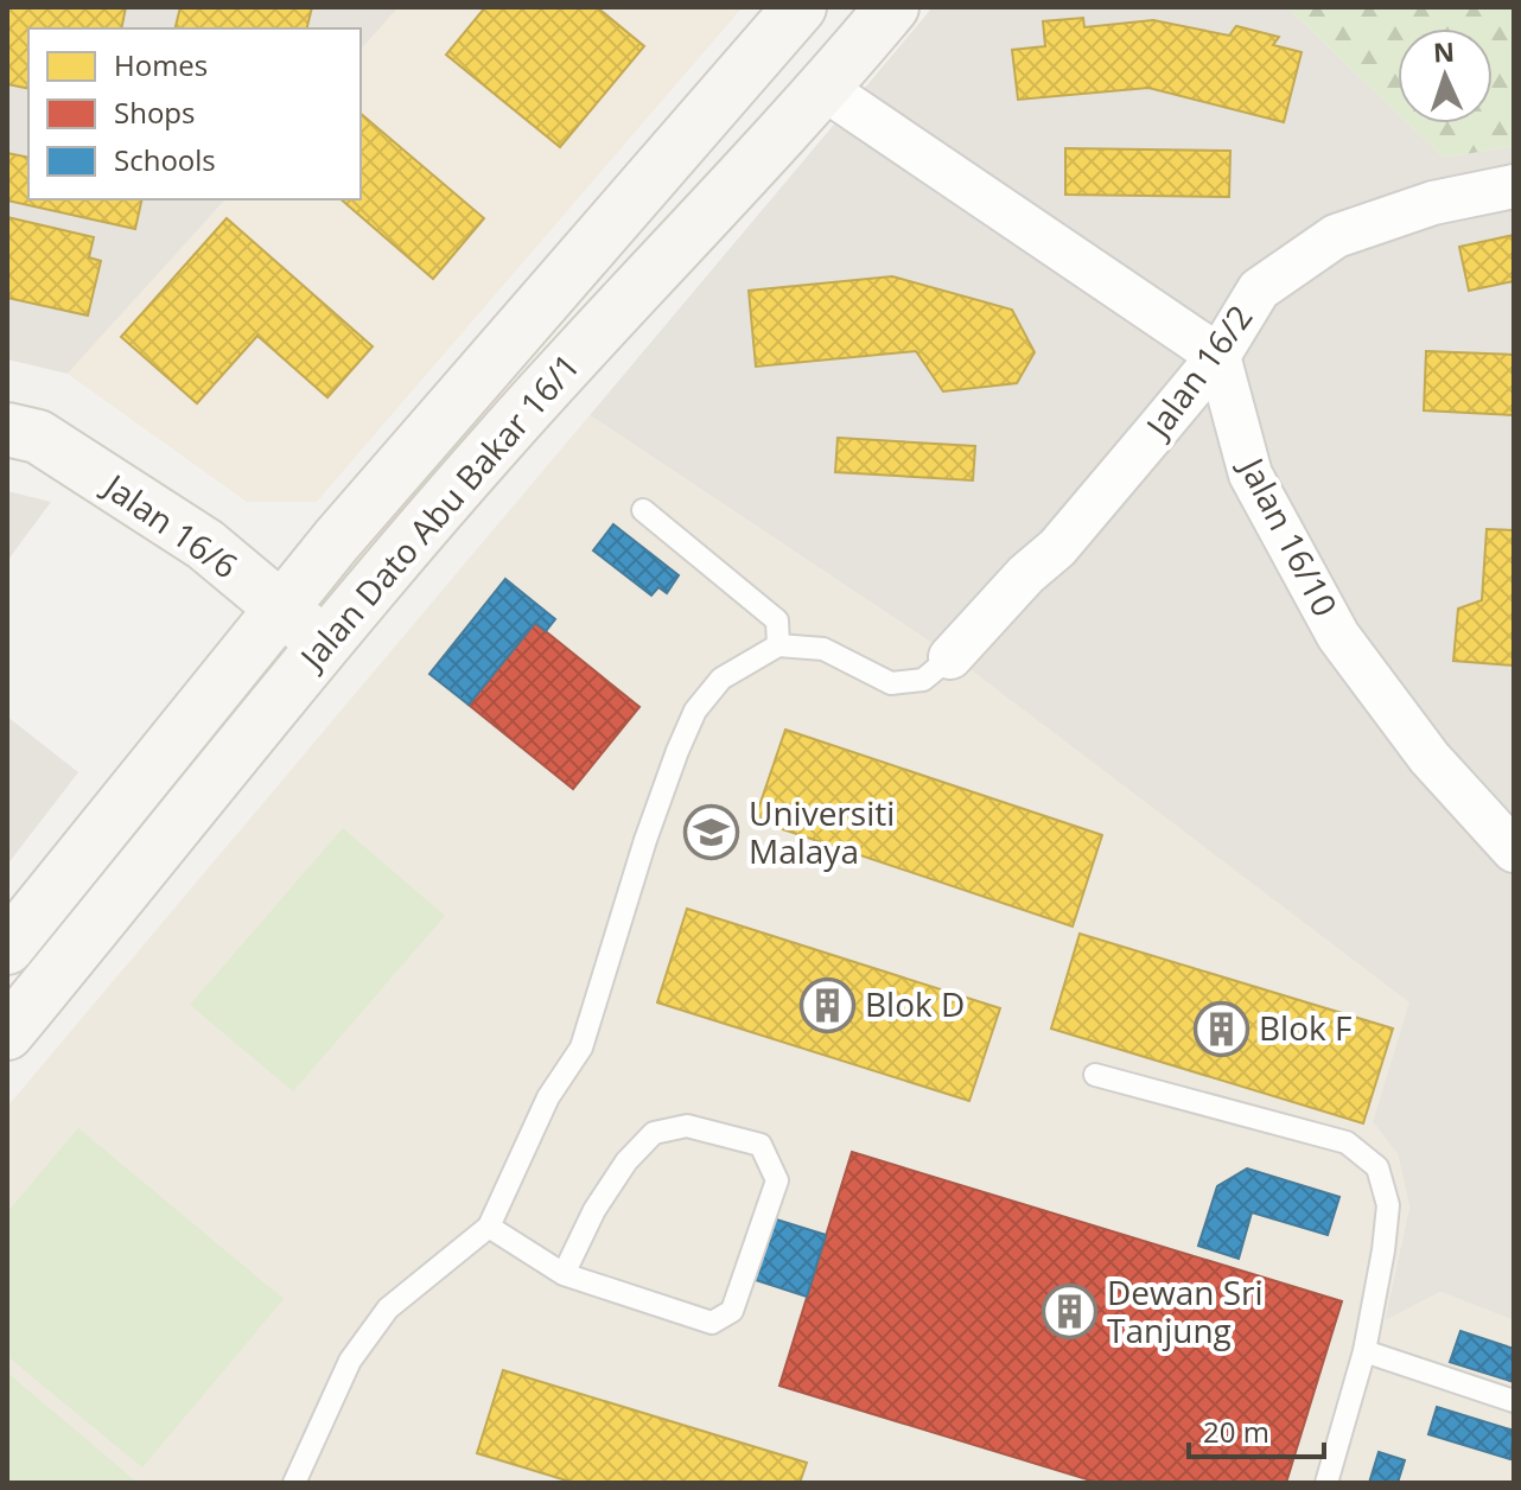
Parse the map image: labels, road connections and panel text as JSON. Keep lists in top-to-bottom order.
{
  "streets": {
    "main road": ["Jalan Dato Abu Bakar 16/1", "Jalan 16/6"],
    "street": ["Jalan 16/2", "Jalan 16/10"]
  },
  "crossings": [
    ["Jalan 16/2", "Jalan 16/10"],
    ["Jalan Dato Abu Bakar 16/1", "Jalan 16/6"]
  ],
  "places": {
    "school or university": ["Universiti Malaya"],
    "building": ["Blok D", "Blok F", "Dewan Sri Tanjung"]
  },
  "legend": ["Homes", "Shops", "Schools"],
  "scale_bar": "20 m",
  "north": "top"
}
